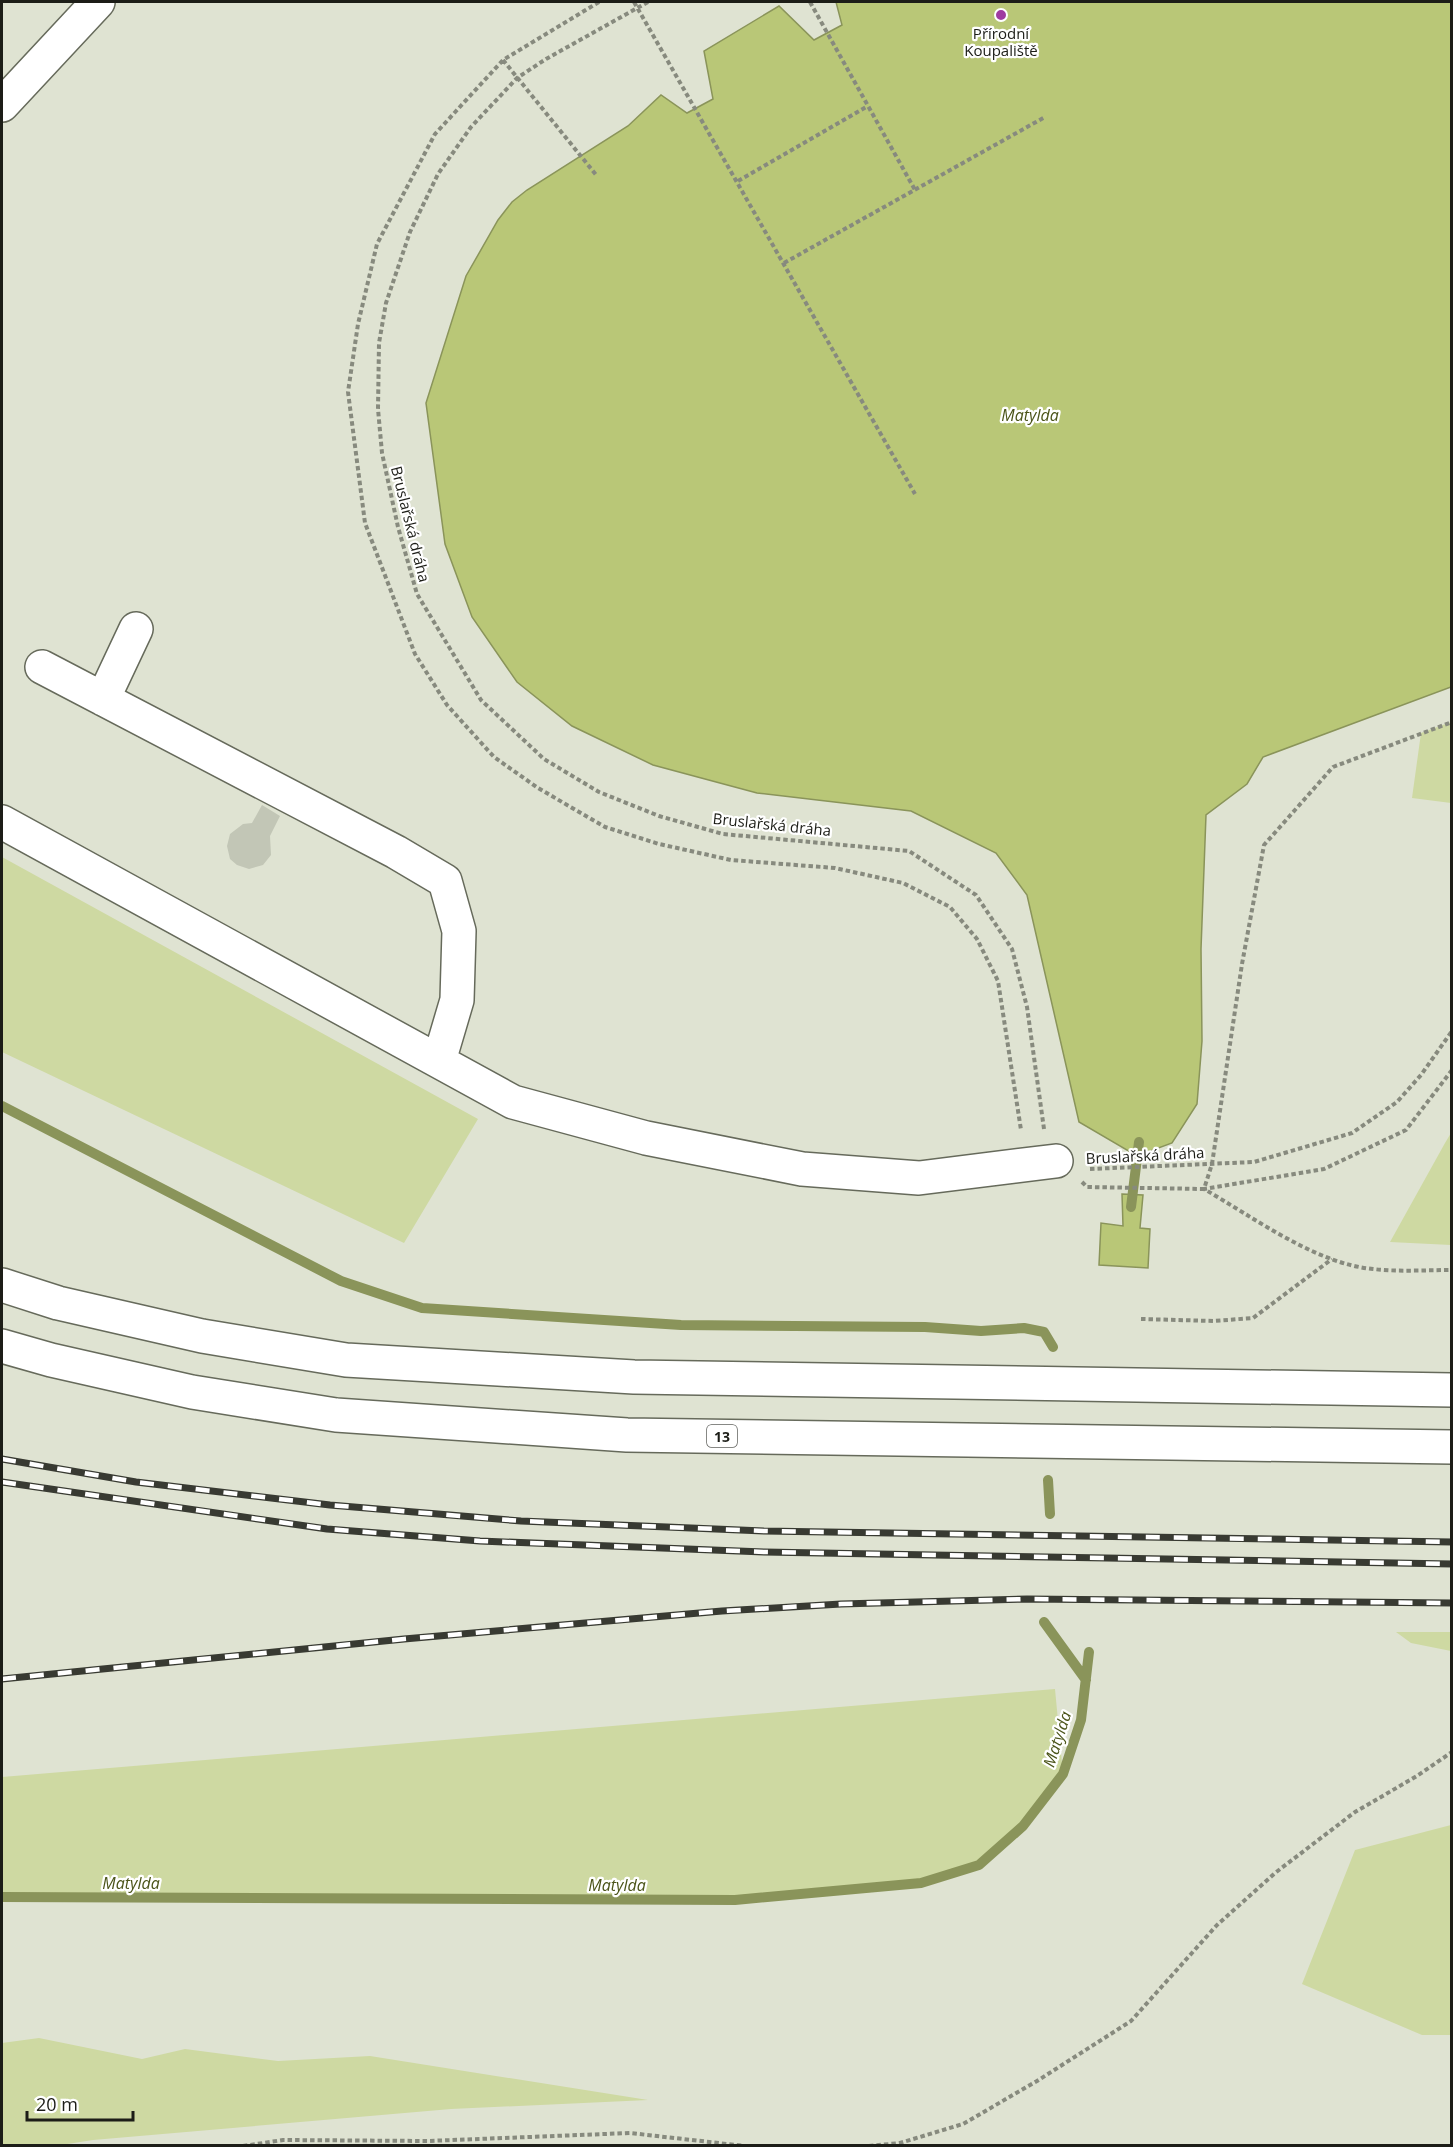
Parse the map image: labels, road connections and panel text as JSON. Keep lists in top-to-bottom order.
{
  "streets": {
    "main road": ["13"],
    "path": ["Bruslařská dráha"]
  },
  "water": ["Matylda"],
  "places": ["Přírodní Koupaliště"],
  "scale_bar": "20 m"
}
